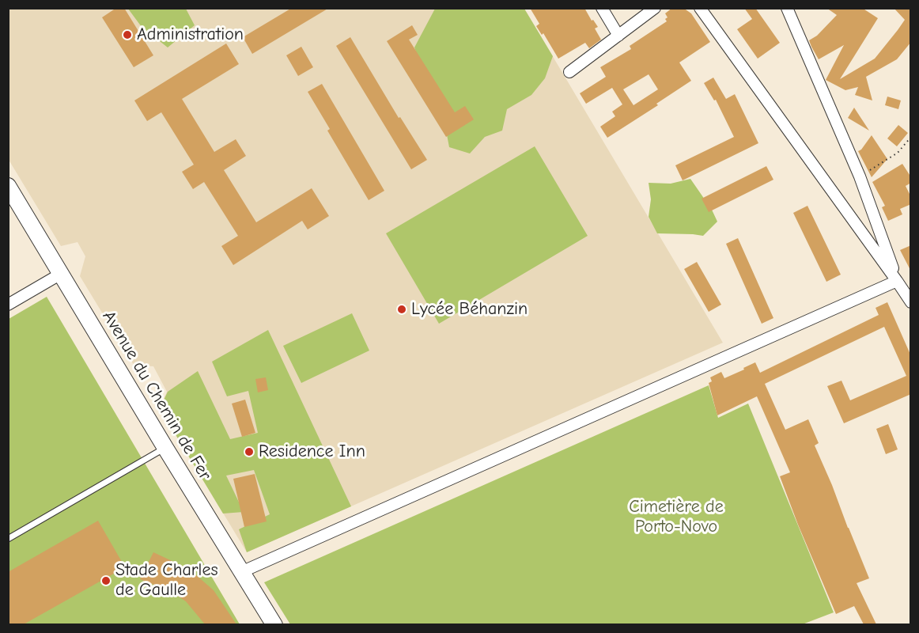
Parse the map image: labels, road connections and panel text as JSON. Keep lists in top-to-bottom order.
{
  "streets": {
    "street": ["Avenue du Chemin de Fer"]
  },
  "parks": ["Cimetière de Porto-Novo"],
  "places": [
    "Administration",
    "Lycée Béhanzin",
    "Residence Inn",
    "Stade Charles de Gaulle"
  ]
}
